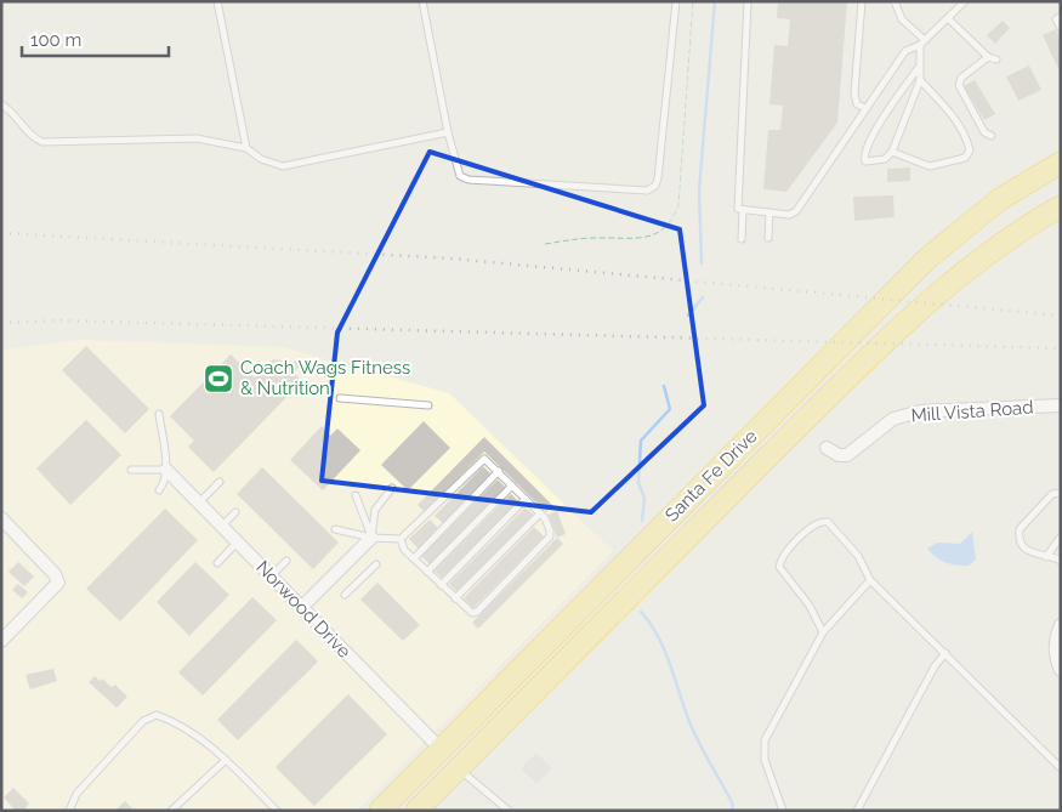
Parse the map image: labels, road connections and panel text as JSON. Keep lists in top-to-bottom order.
{
  "streets": {
    "highway": ["Santa Fe Drive"],
    "street": ["Mill Vista Road", "Norwood Drive"]
  },
  "crossings": [
    ["Santa Fe Drive", "Norwood Drive"]
  ],
  "places": {
    "sports": ["Coach Wags Fitness & Nutrition"]
  },
  "scale_bar": "100 m"
}
